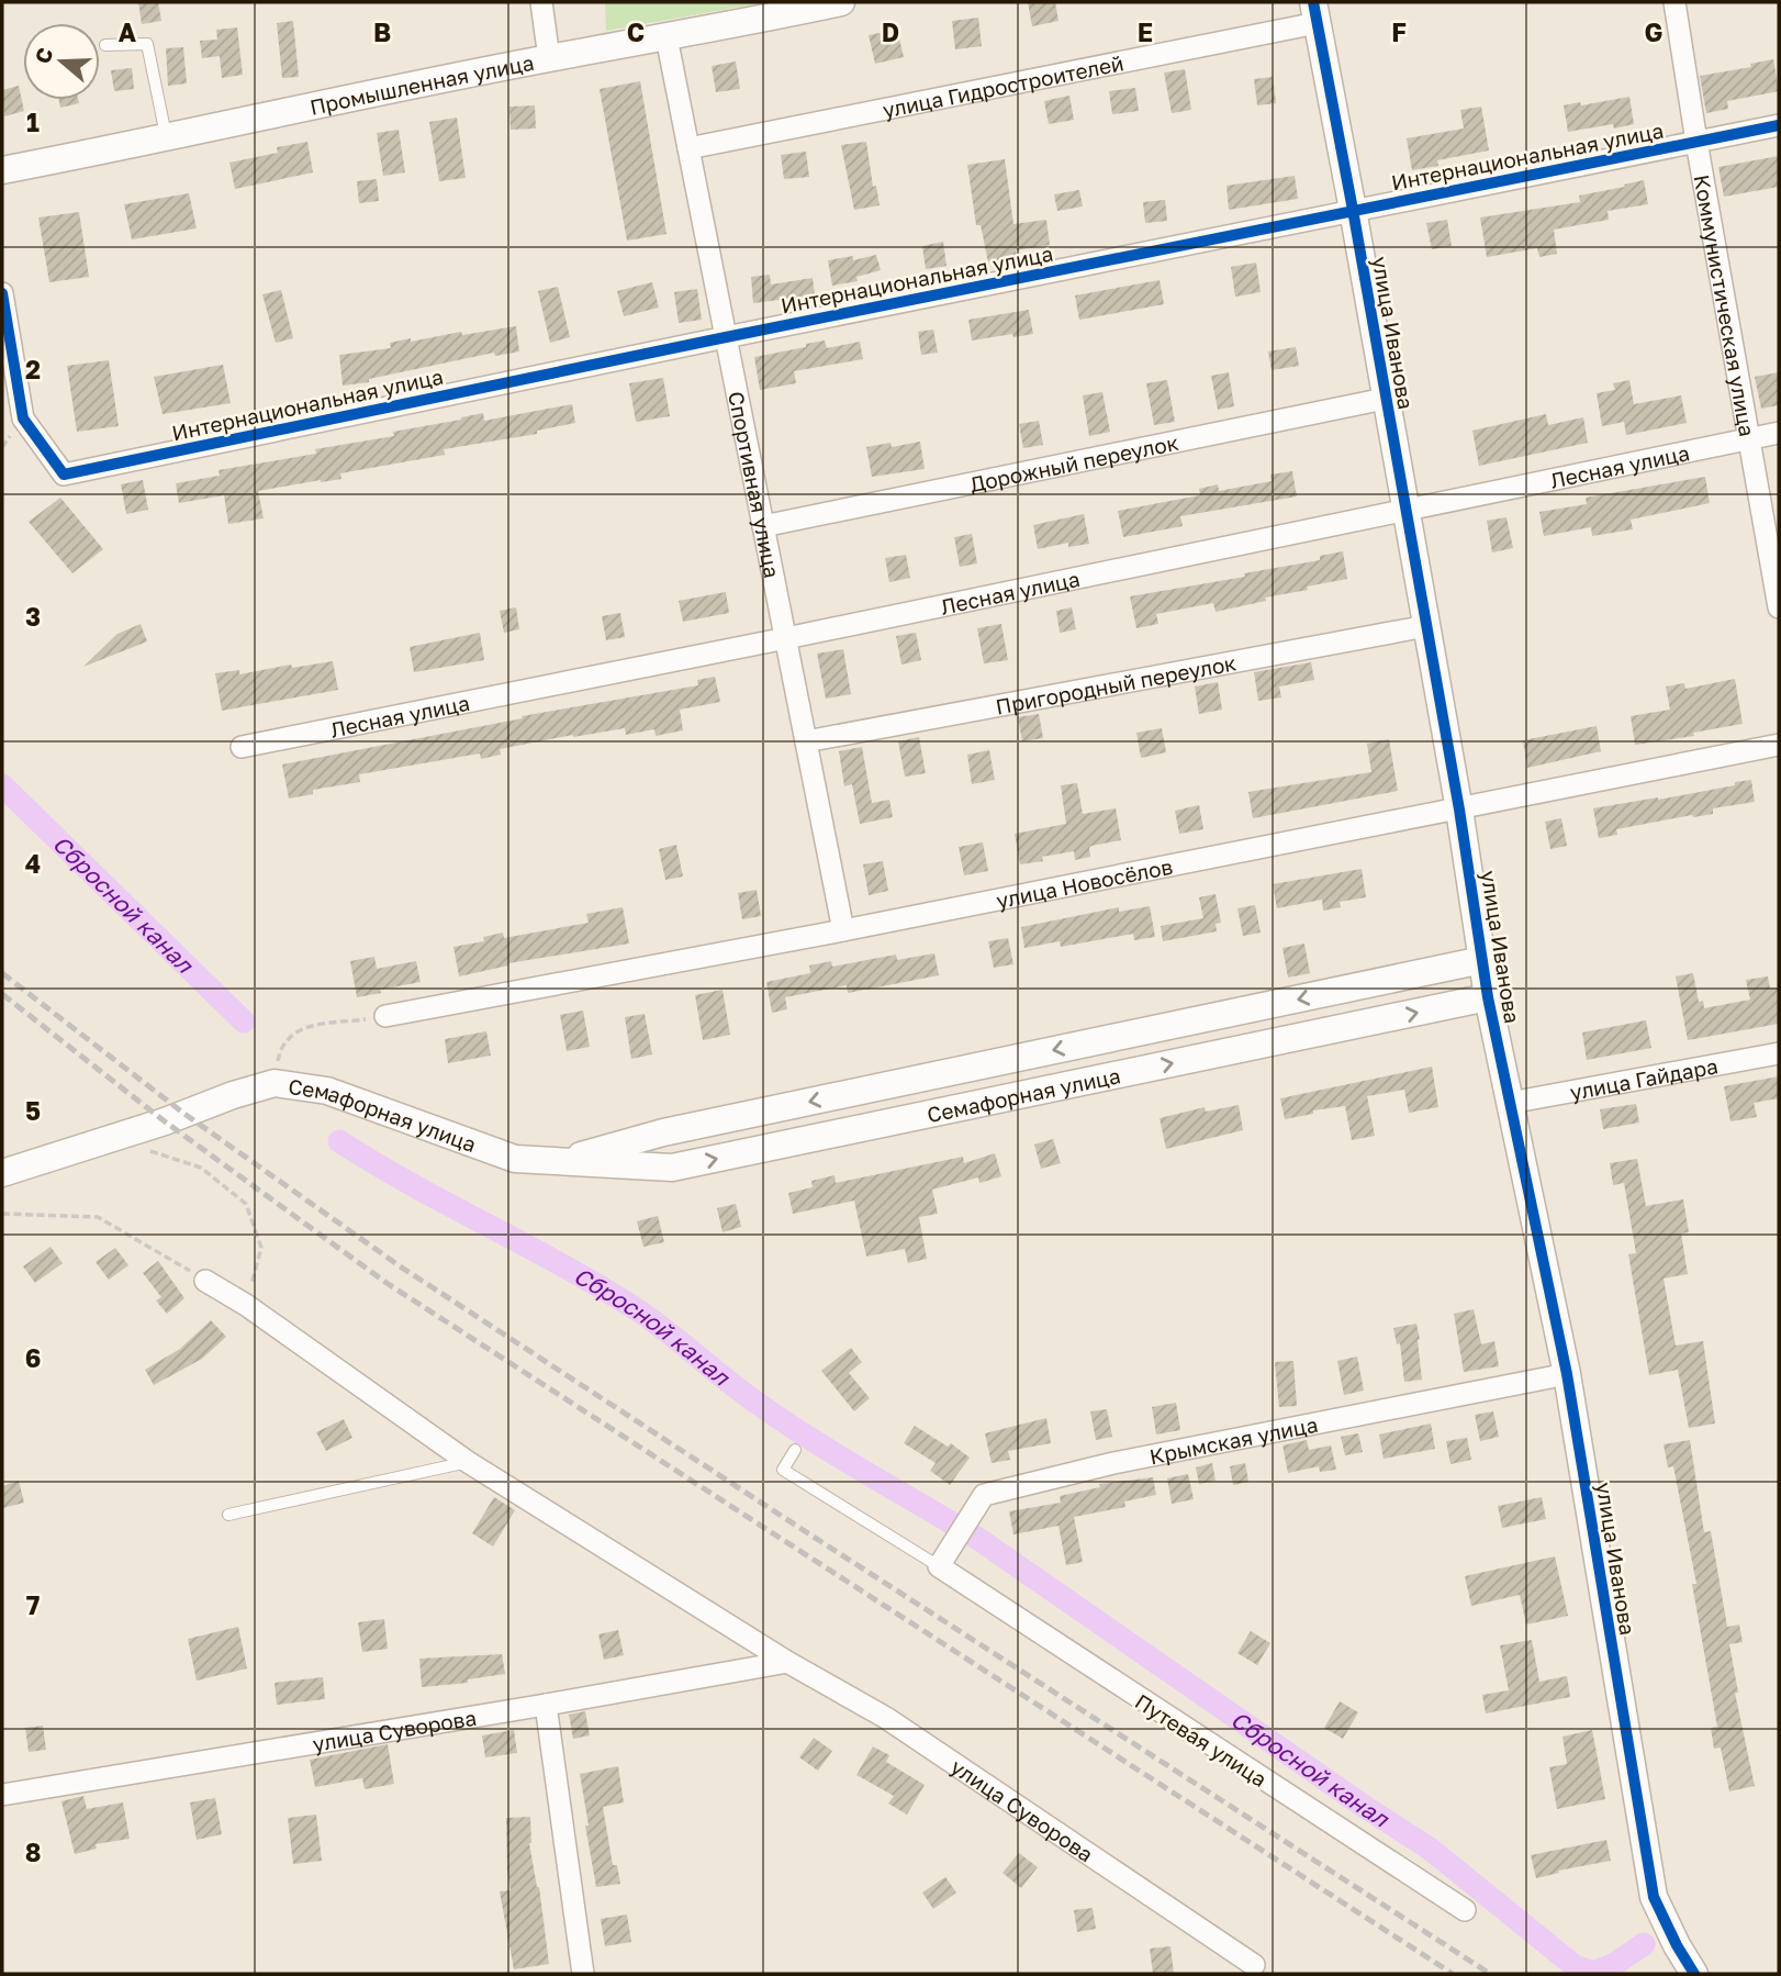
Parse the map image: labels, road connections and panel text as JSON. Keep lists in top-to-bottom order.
{
  "streets": {
    "street": [
      "Промышленная улица",
      "улица Гидростроителей",
      "Интернациональная улица",
      "Коммунистическая улица",
      "улица Иванова",
      "Дорожный переулок",
      "Лесная улица",
      "Спортивная улица",
      "Пригородный переулок",
      "улица Новосёлов",
      "улица Гайдара",
      "Семафорная улица",
      "Крымская улица",
      "улица Суворова",
      "Путевая улица"
    ]
  },
  "crossings": [
    ["Промышленная улица", "Спортивная улица"],
    ["улица Гидростроителей", "улица Иванова"],
    ["улица Гидростроителей", "Спортивная улица"],
    ["Интернациональная улица", "Коммунистическая улица"],
    ["Интернациональная улица", "улица Иванова"],
    ["Интернациональная улица", "Спортивная улица"],
    ["Коммунистическая улица", "Лесная улица"],
    ["улица Иванова", "Дорожный переулок"],
    ["улица Иванова", "Лесная улица"],
    ["улица Иванова", "Пригородный переулок"],
    ["улица Иванова", "улица Новосёлов"],
    ["улица Иванова", "улица Гайдара"],
    ["улица Иванова", "Семафорная улица"],
    ["улица Иванова", "Крымская улица"],
    ["Дорожный переулок", "Спортивная улица"],
    ["Лесная улица", "Спортивная улица"],
    ["Спортивная улица", "Пригородный переулок"],
    ["Спортивная улица", "улица Новосёлов"],
    ["Крымская улица", "Путевая улица"]
  ],
  "water": ["Сбросной канал"],
  "north": "left",
  "grid": {
    "columns": [
      "A",
      "B",
      "C",
      "D",
      "E",
      "F",
      "G"
    ],
    "rows": [
      "1",
      "2",
      "3",
      "4",
      "5",
      "6",
      "7",
      "8"
    ]
  }
}
